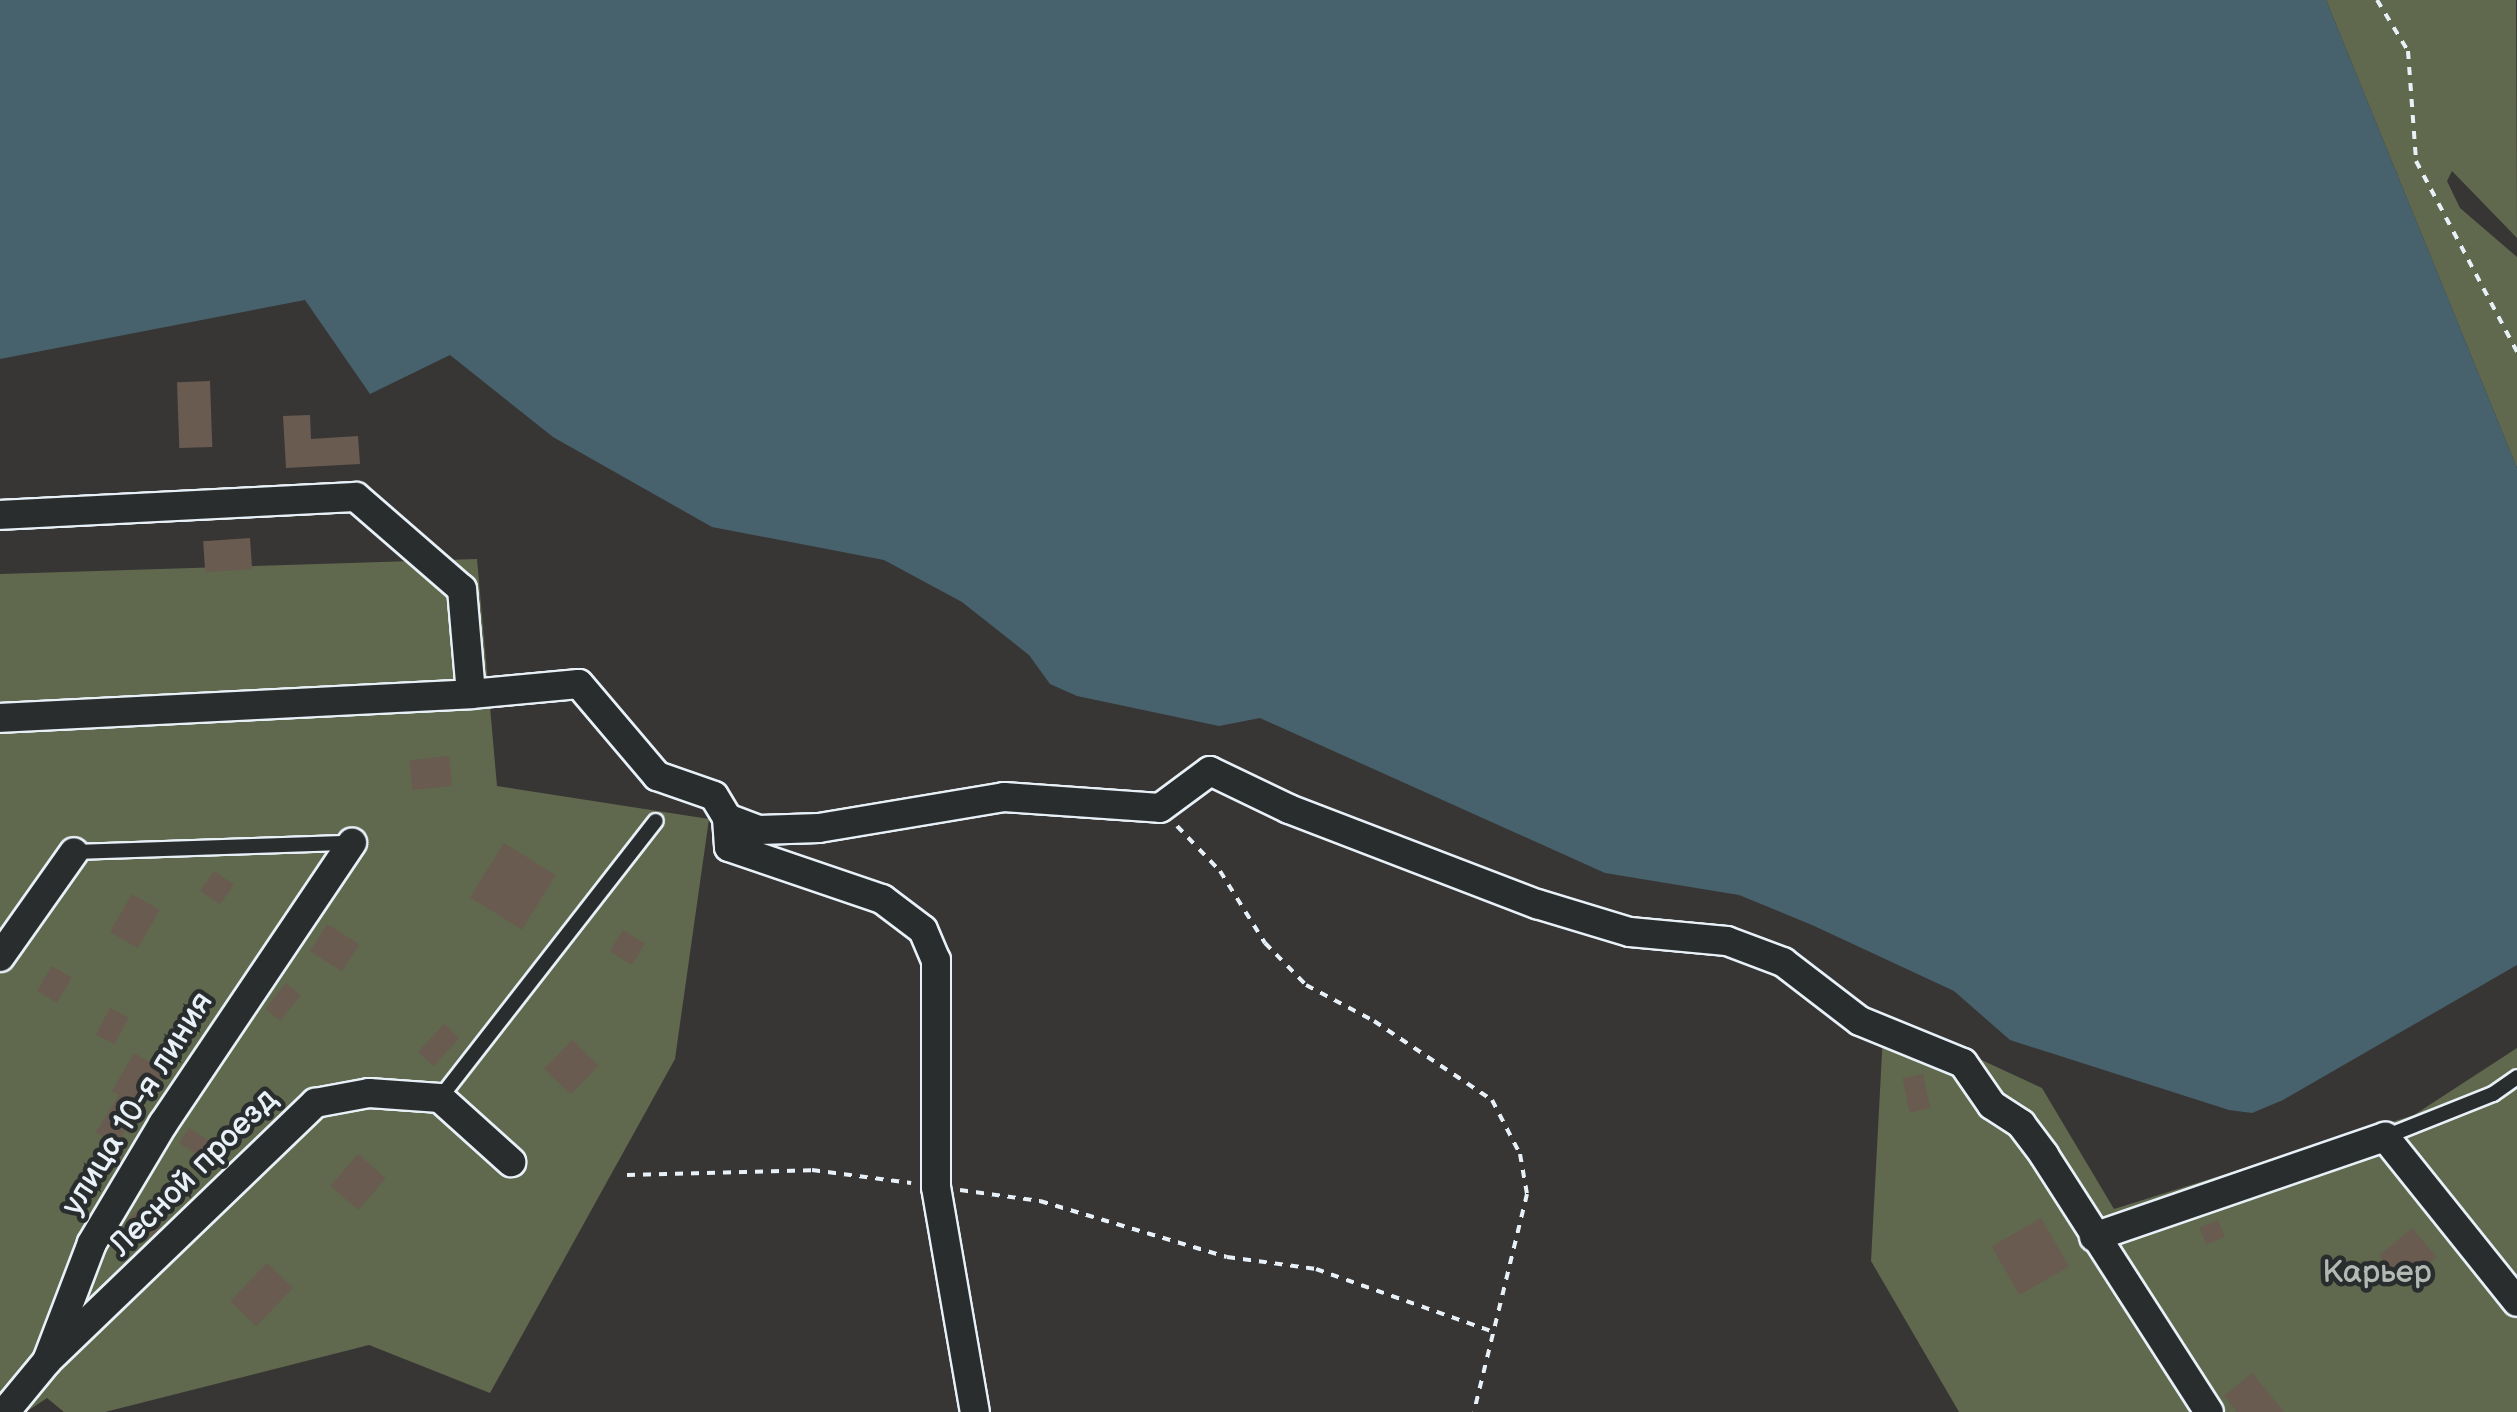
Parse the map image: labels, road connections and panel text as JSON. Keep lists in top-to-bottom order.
{
  "streets": {
    "street": ["улица 10-я линия", "Лесной проезд"]
  },
  "crossings": [
    ["улица 10-я линия", "Лесной проезд"]
  ],
  "parks": ["Карьер"]
}
